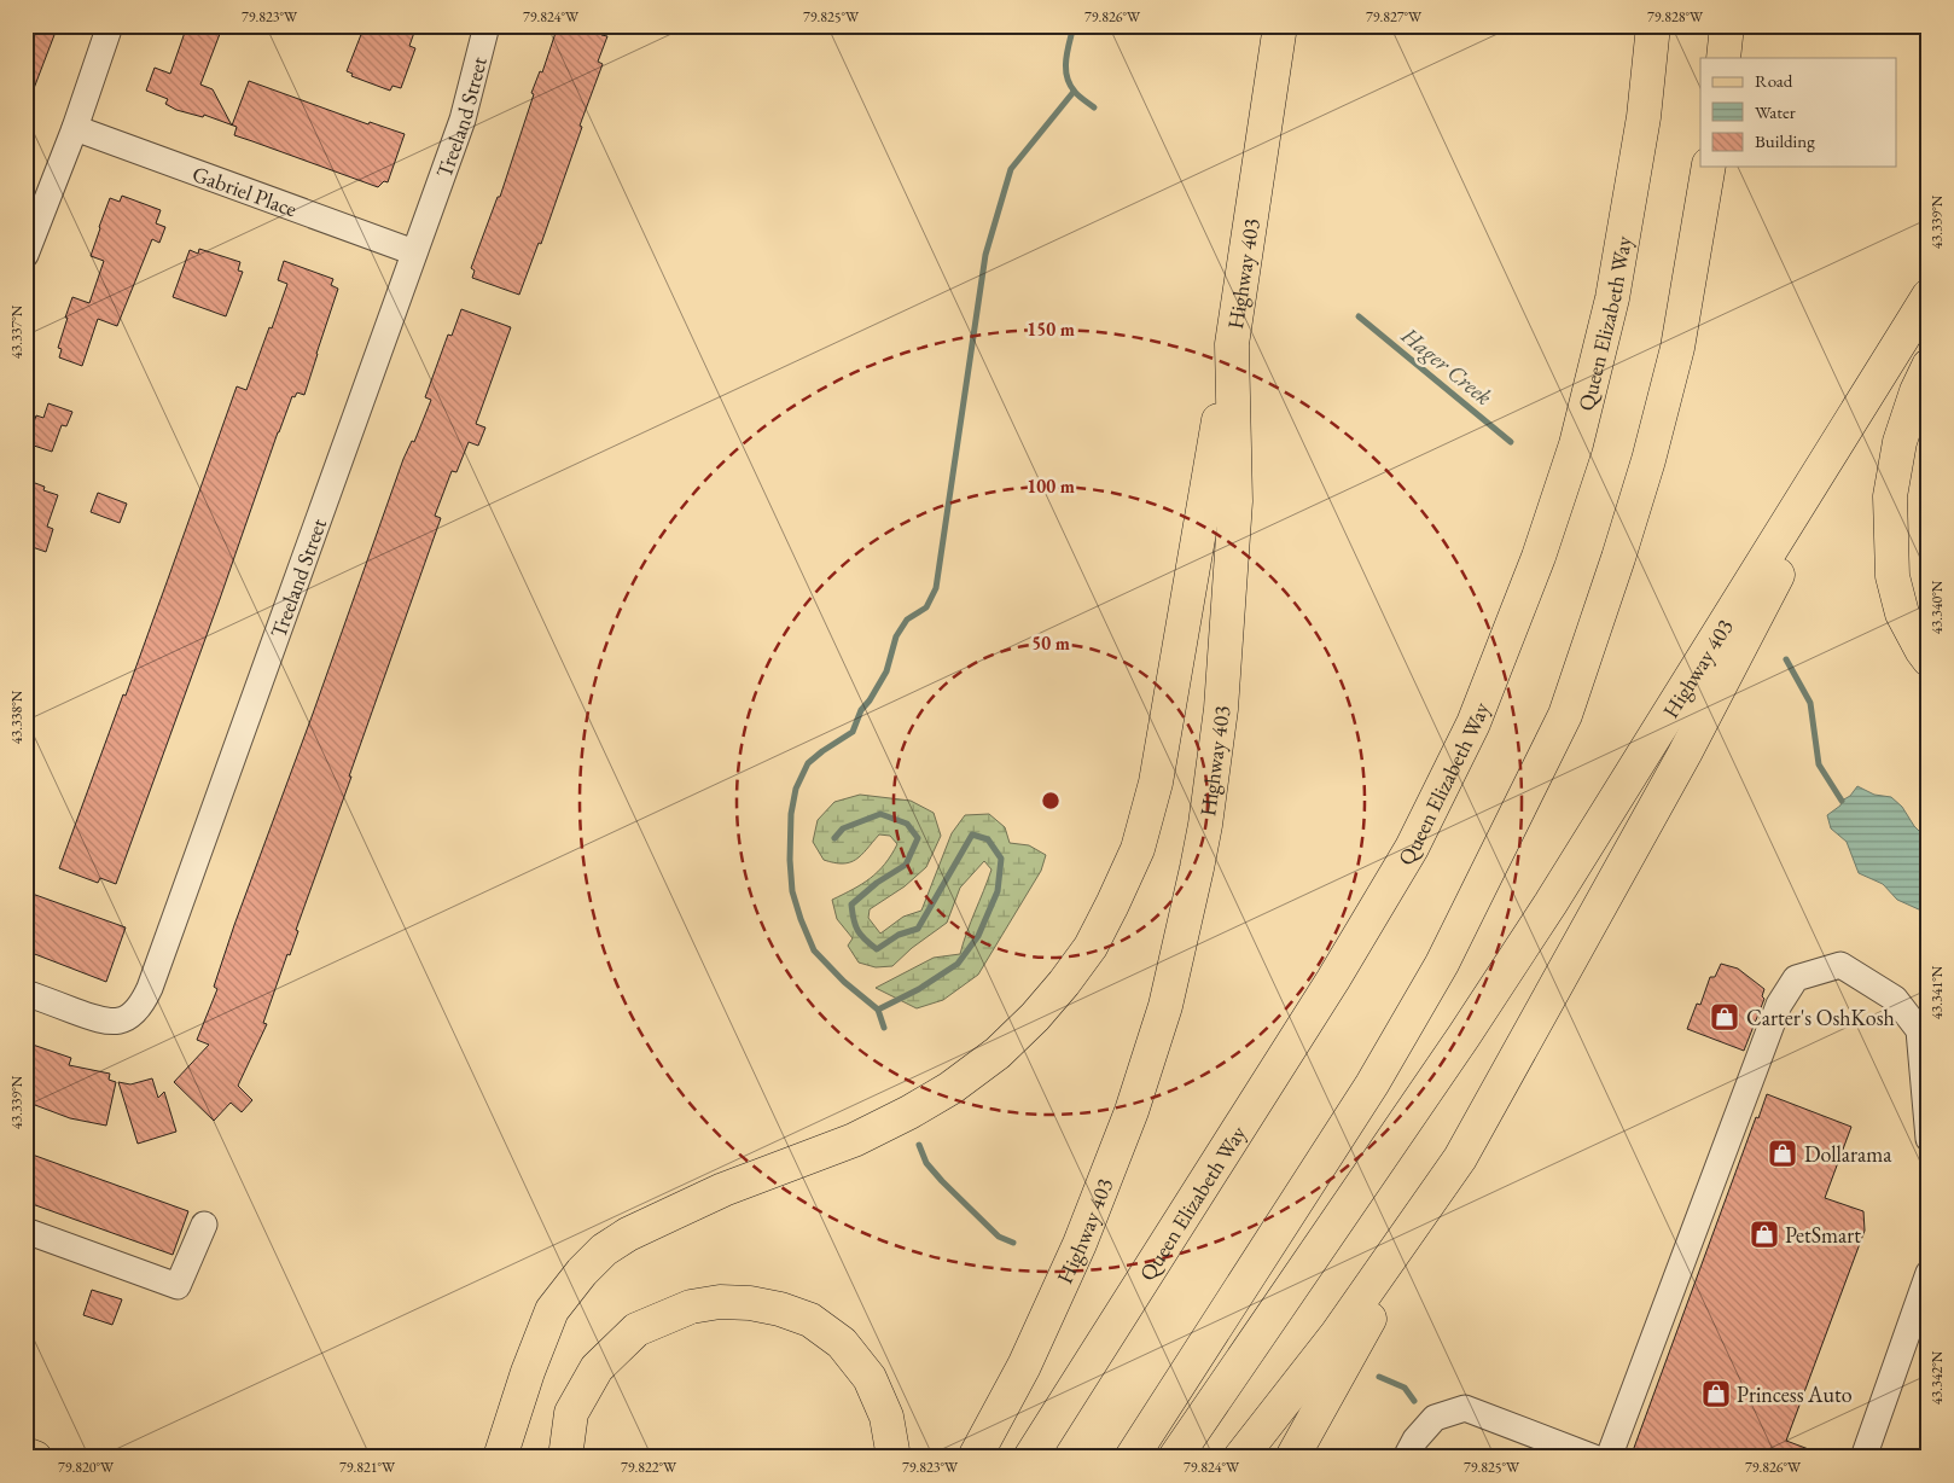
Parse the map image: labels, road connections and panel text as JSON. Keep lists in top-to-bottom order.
{
  "streets": {
    "main road": ["Highway 403", "Queen Elizabeth Way"],
    "street": ["Treeland Street", "Gabriel Place"]
  },
  "crossings": [
    ["Treeland Street", "Gabriel Place"]
  ],
  "water": ["Hager Creek"],
  "places": {
    "shop": [
      "Carter's OshKosh",
      "Dollarama",
      "PetSmart",
      "Princess Auto"
    ]
  },
  "legend": ["Road", "Water", "Building"],
  "coordinates": [
    "79.823°W",
    "79.824°W",
    "79.825°W",
    "79.826°W",
    "79.827°W",
    "79.828°W",
    "43.339°N",
    "43.337°N",
    "43.340°N",
    "43.338°N",
    "43.341°N",
    "43.342°N",
    "79.820°W",
    "79.821°W",
    "79.822°W"
  ],
  "rings": ["150 m", "100 m", "50 m"]
}
